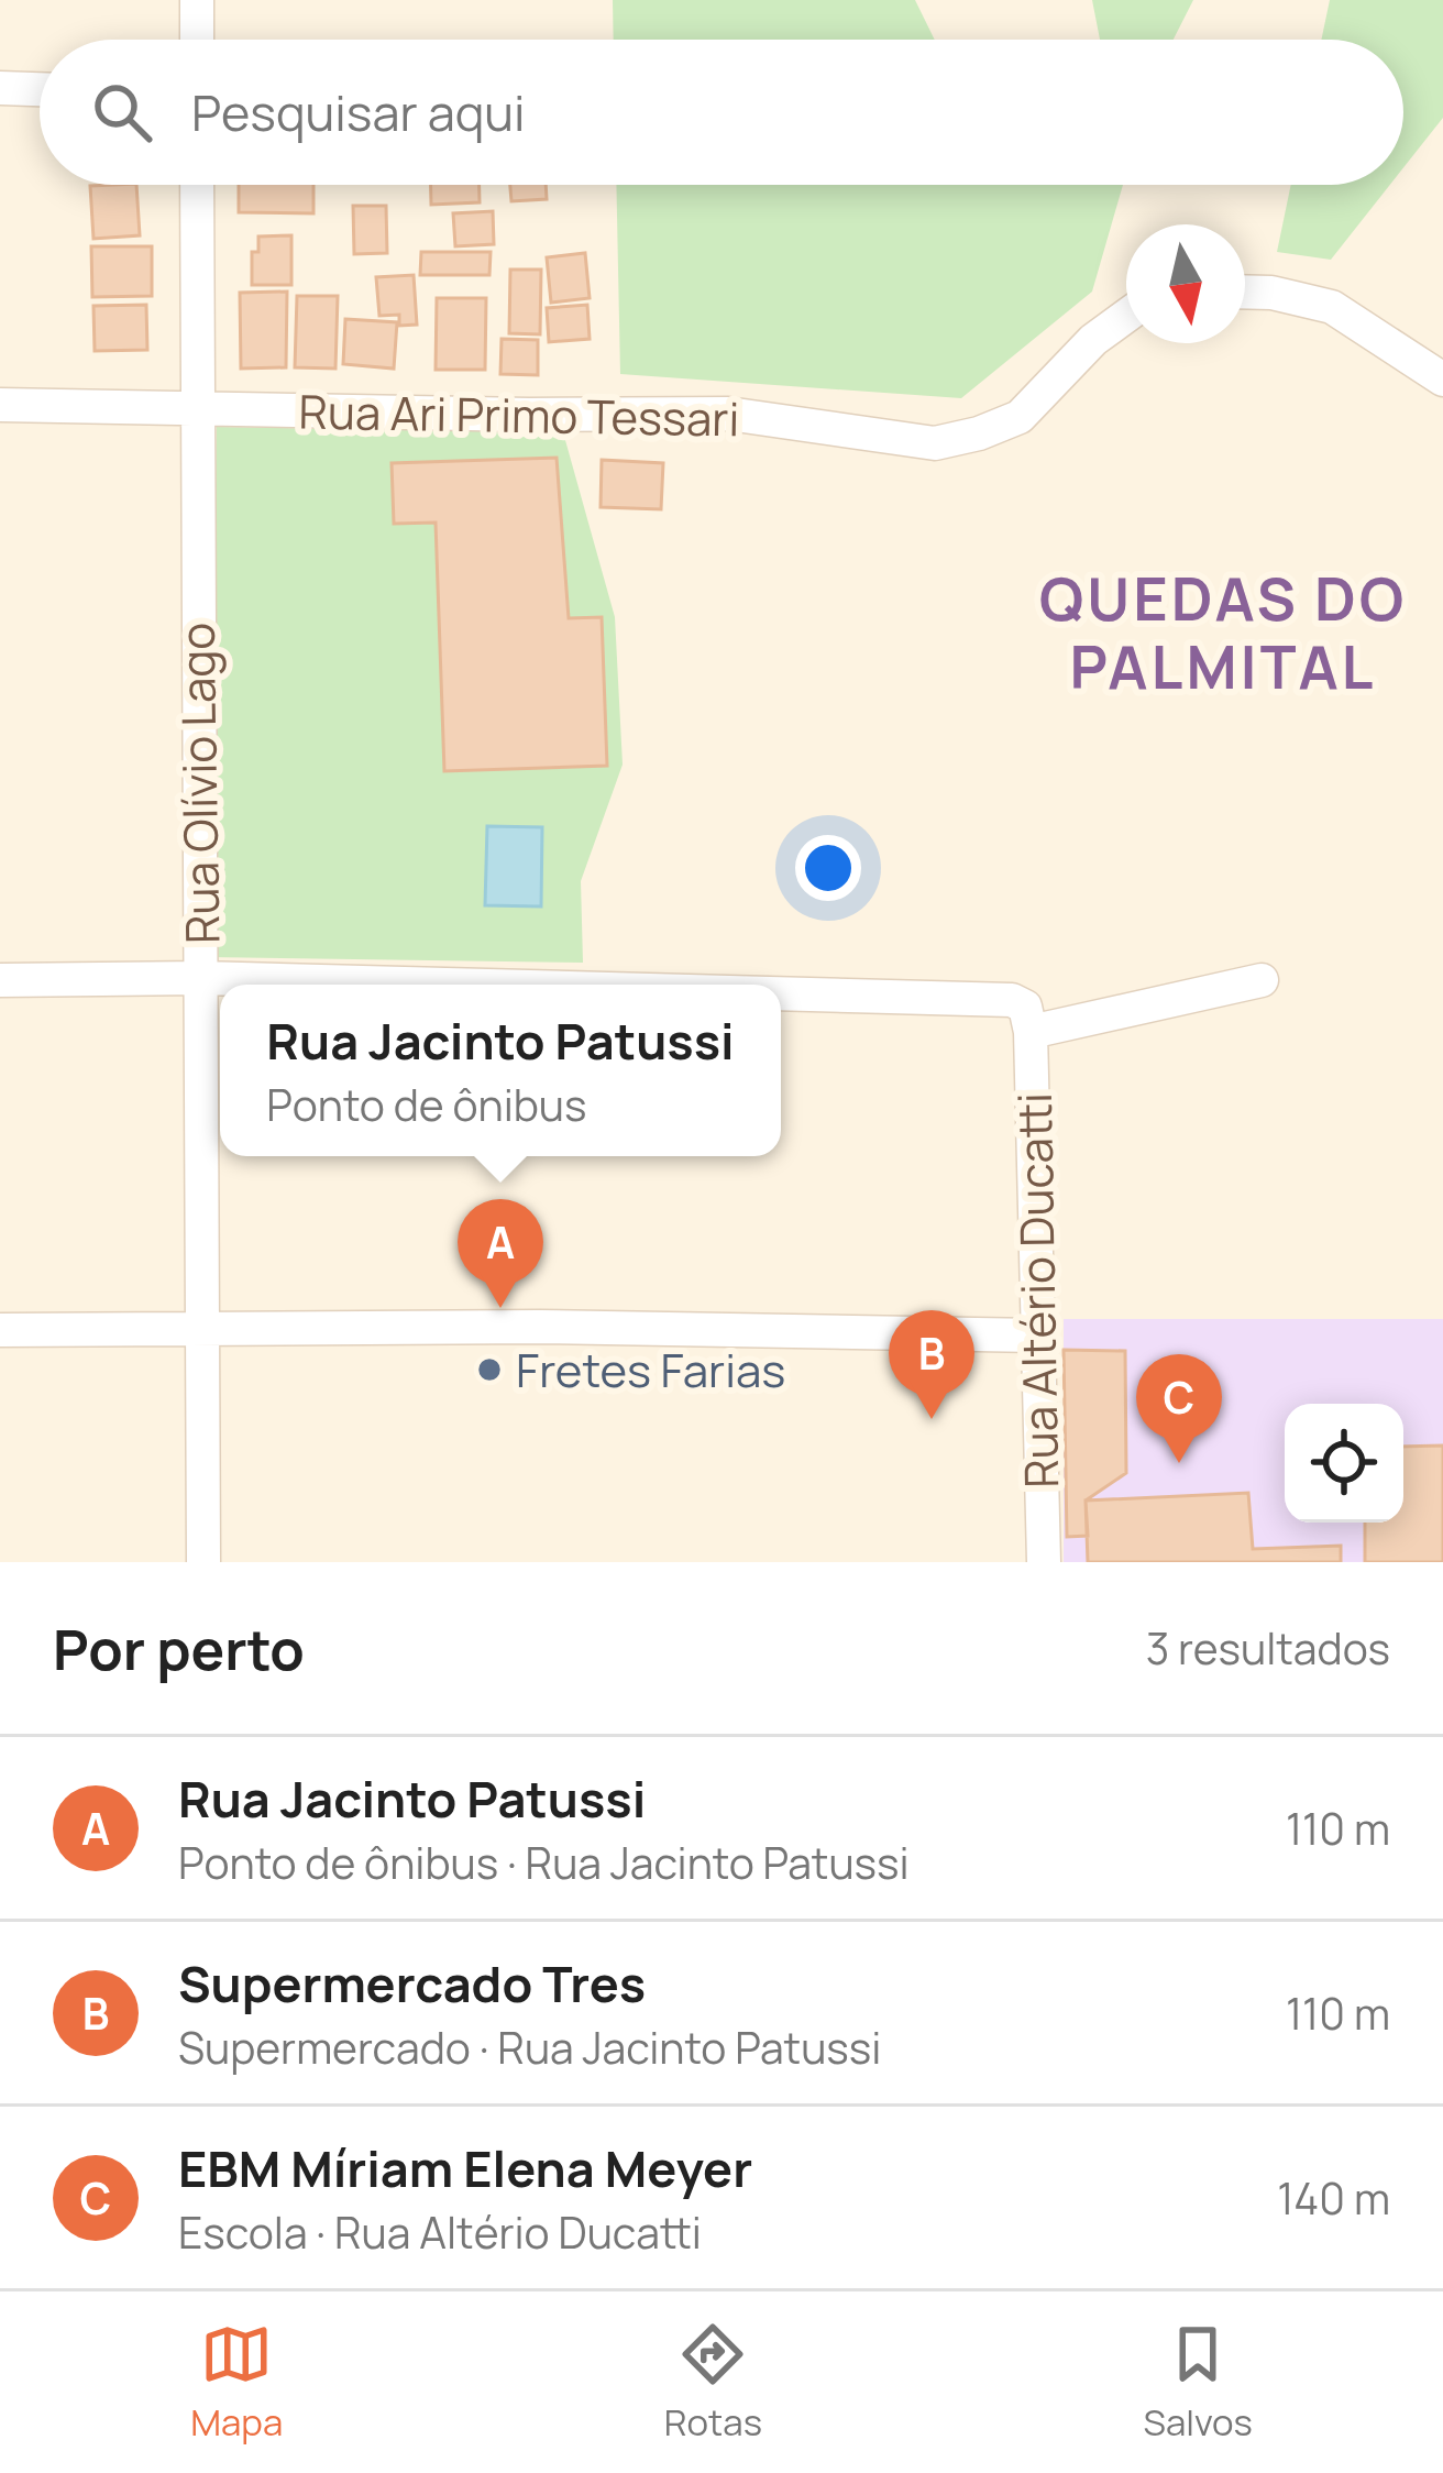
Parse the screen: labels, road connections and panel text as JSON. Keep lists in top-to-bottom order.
{
  "streets": {
    "street": ["Rua Ari Primo Tessari", "Rua Olívio Lago", "Rua Altério Ducatti"]
  },
  "crossings": [
    ["Rua Ari Primo Tessari", "Rua Olívio Lago"]
  ],
  "districts": ["QUEDAS DO PALMITAL"],
  "places": ["Fretes Farias"],
  "north": "bottom",
  "page": {
    "search": "Pesquisar aqui",
    "popup": ["Rua Jacinto Patussi", "Ponto de ônibus"],
    "pins": ["A", "B", "C"],
    "heading": ["Por perto", "3 resultados"],
    "list": [
      {
        "mark": "A",
        "name": "Rua Jacinto Patussi",
        "note": "Ponto de ônibus · Rua Jacinto Patussi",
        "value": "110 m"
      },
      {
        "mark": "B",
        "name": "Supermercado Tres",
        "note": "Supermercado · Rua Jacinto Patussi",
        "value": "110 m"
      },
      {
        "mark": "C",
        "name": "EBM Míriam Elena Meyer",
        "note": "Escola · Rua Altério Ducatti",
        "value": "140 m"
      }
    ],
    "nav": ["Mapa", "Rotas", "Salvos"]
  }
}
